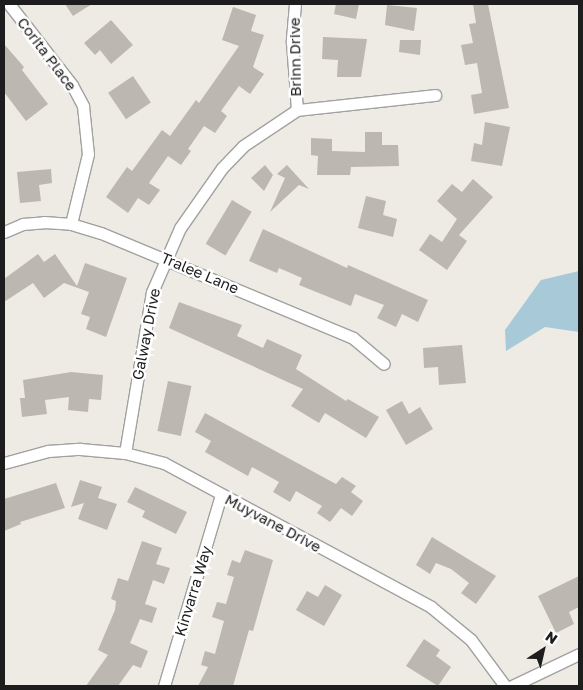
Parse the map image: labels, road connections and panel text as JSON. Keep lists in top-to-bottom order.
{
  "streets": {
    "street": [
      "Corita Place",
      "Brinn Drive",
      "Tralee Lane",
      "Galway Drive",
      "Muyvane Drive",
      "Kinvarra Way"
    ]
  },
  "crossings": [
    ["Corita Place", "Tralee Lane"],
    ["Brinn Drive", "Galway Drive"],
    ["Tralee Lane", "Galway Drive"],
    ["Galway Drive", "Muyvane Drive"],
    ["Muyvane Drive", "Kinvarra Way"]
  ],
  "north": "top right"
}
